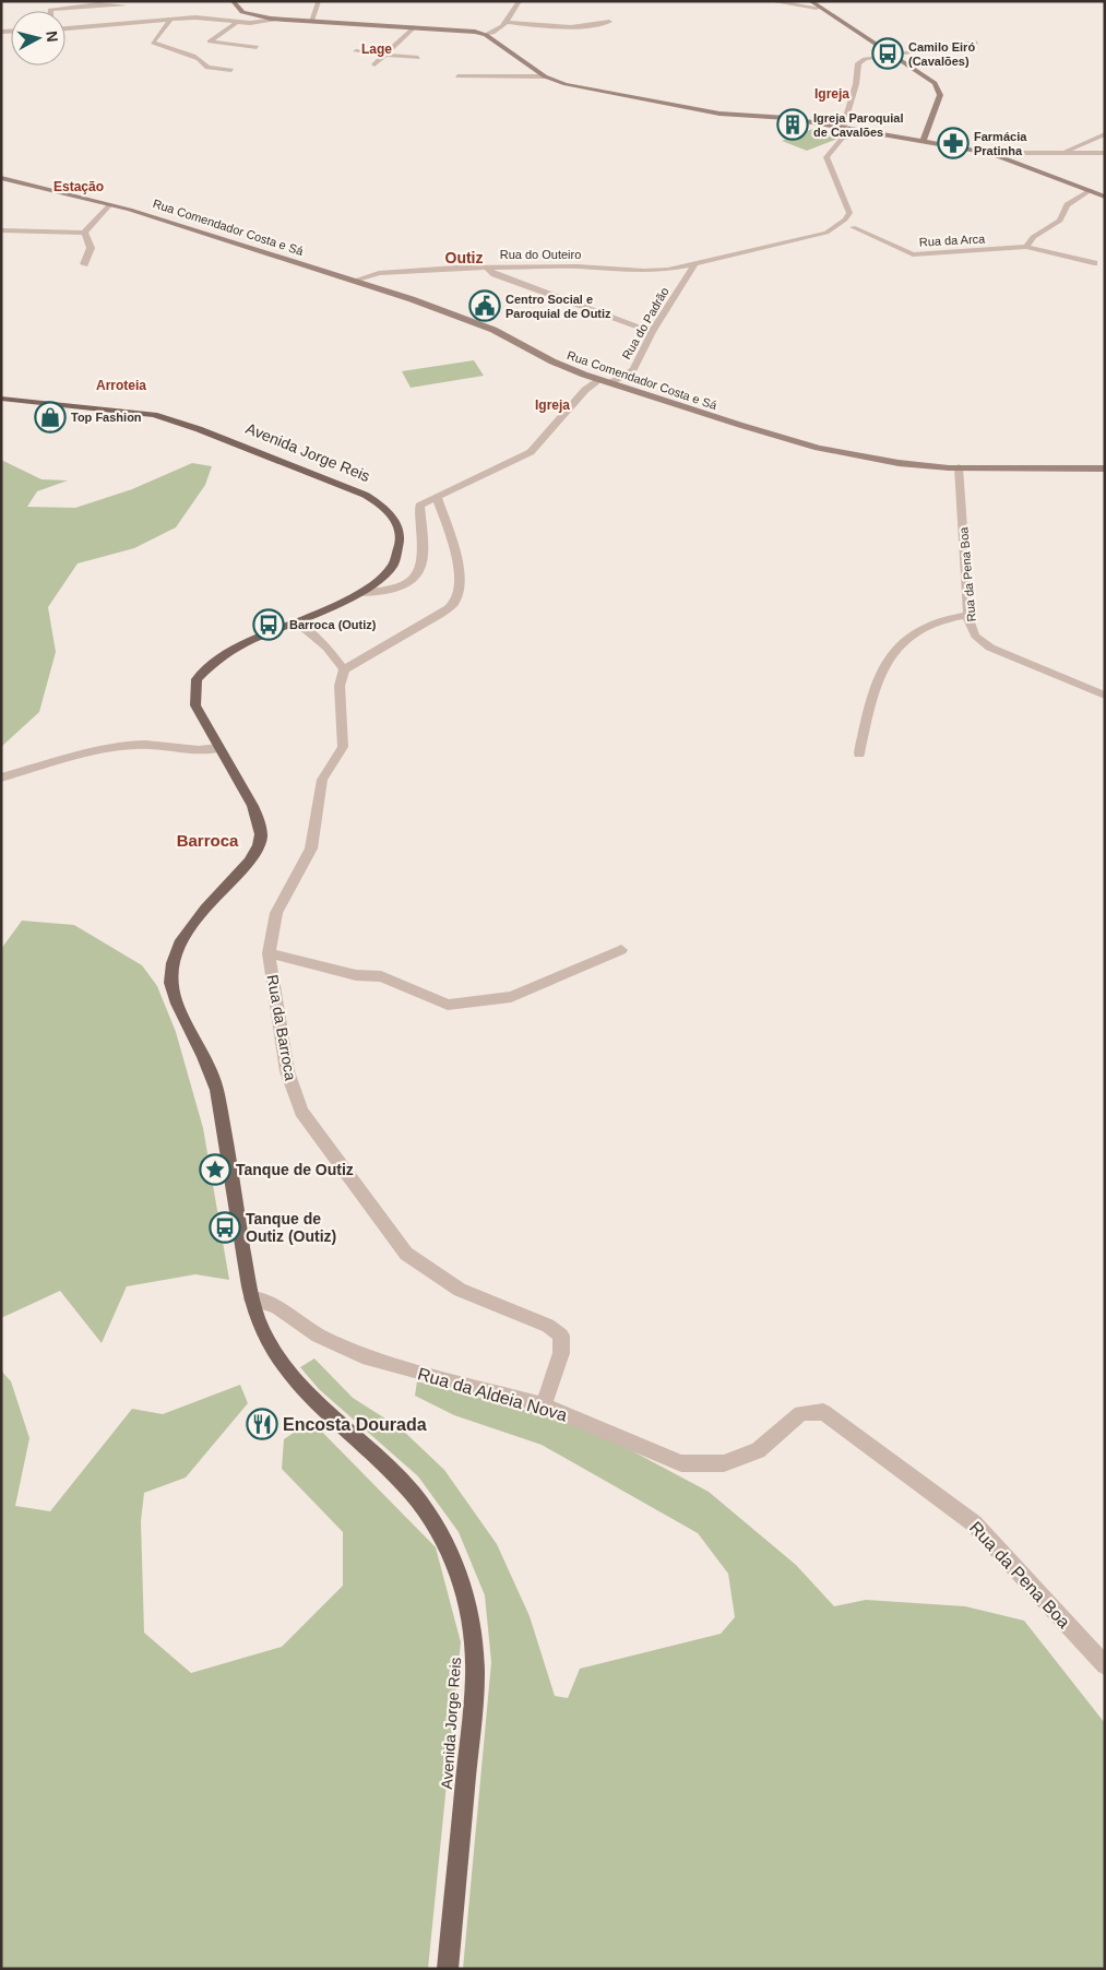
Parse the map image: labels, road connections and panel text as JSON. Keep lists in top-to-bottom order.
{
  "streets": {
    "main road": ["Avenida Jorge Reis"],
    "street": [
      "Rua Comendador Costa e Sá",
      "Rua da Arca",
      "Rua do Outeiro",
      "Rua do Padrão",
      "Rua da Pena Boa",
      "Rua da Barroca",
      "Rua da Aldeia Nova"
    ]
  },
  "crossings": [
    ["Rua Comendador Costa e Sá", "Rua do Outeiro"],
    ["Rua Comendador Costa e Sá", "Rua do Padrão"],
    ["Rua Comendador Costa e Sá", "Rua da Pena Boa"],
    ["Rua do Outeiro", "Rua do Padrão"],
    ["Rua do Padrão", "Avenida Jorge Reis"],
    ["Avenida Jorge Reis", "Rua da Aldeia Nova"],
    ["Rua da Pena Boa", "Rua da Aldeia Nova"],
    ["Rua da Barroca", "Rua da Aldeia Nova"]
  ],
  "districts": [
    "Lage",
    "Igreja",
    "Estação",
    "Outiz",
    "Arroteia",
    "Igreja",
    "Barroca"
  ],
  "places": {
    "bus stop": ["Camilo Eiró (Cavalões)", "Barroca (Outiz)", "Tanque de Outiz (Outiz)"],
    "building": ["Igreja Paroquial de Cavalões"],
    "pharmacy": ["Farmácia Pratinha"],
    "public building": ["Centro Social e Paroquial de Outiz"],
    "shop": ["Top Fashion"],
    "place": ["Tanque de Outiz"],
    "restaurant": ["Encosta Dourada"]
  },
  "north": "right"
}
